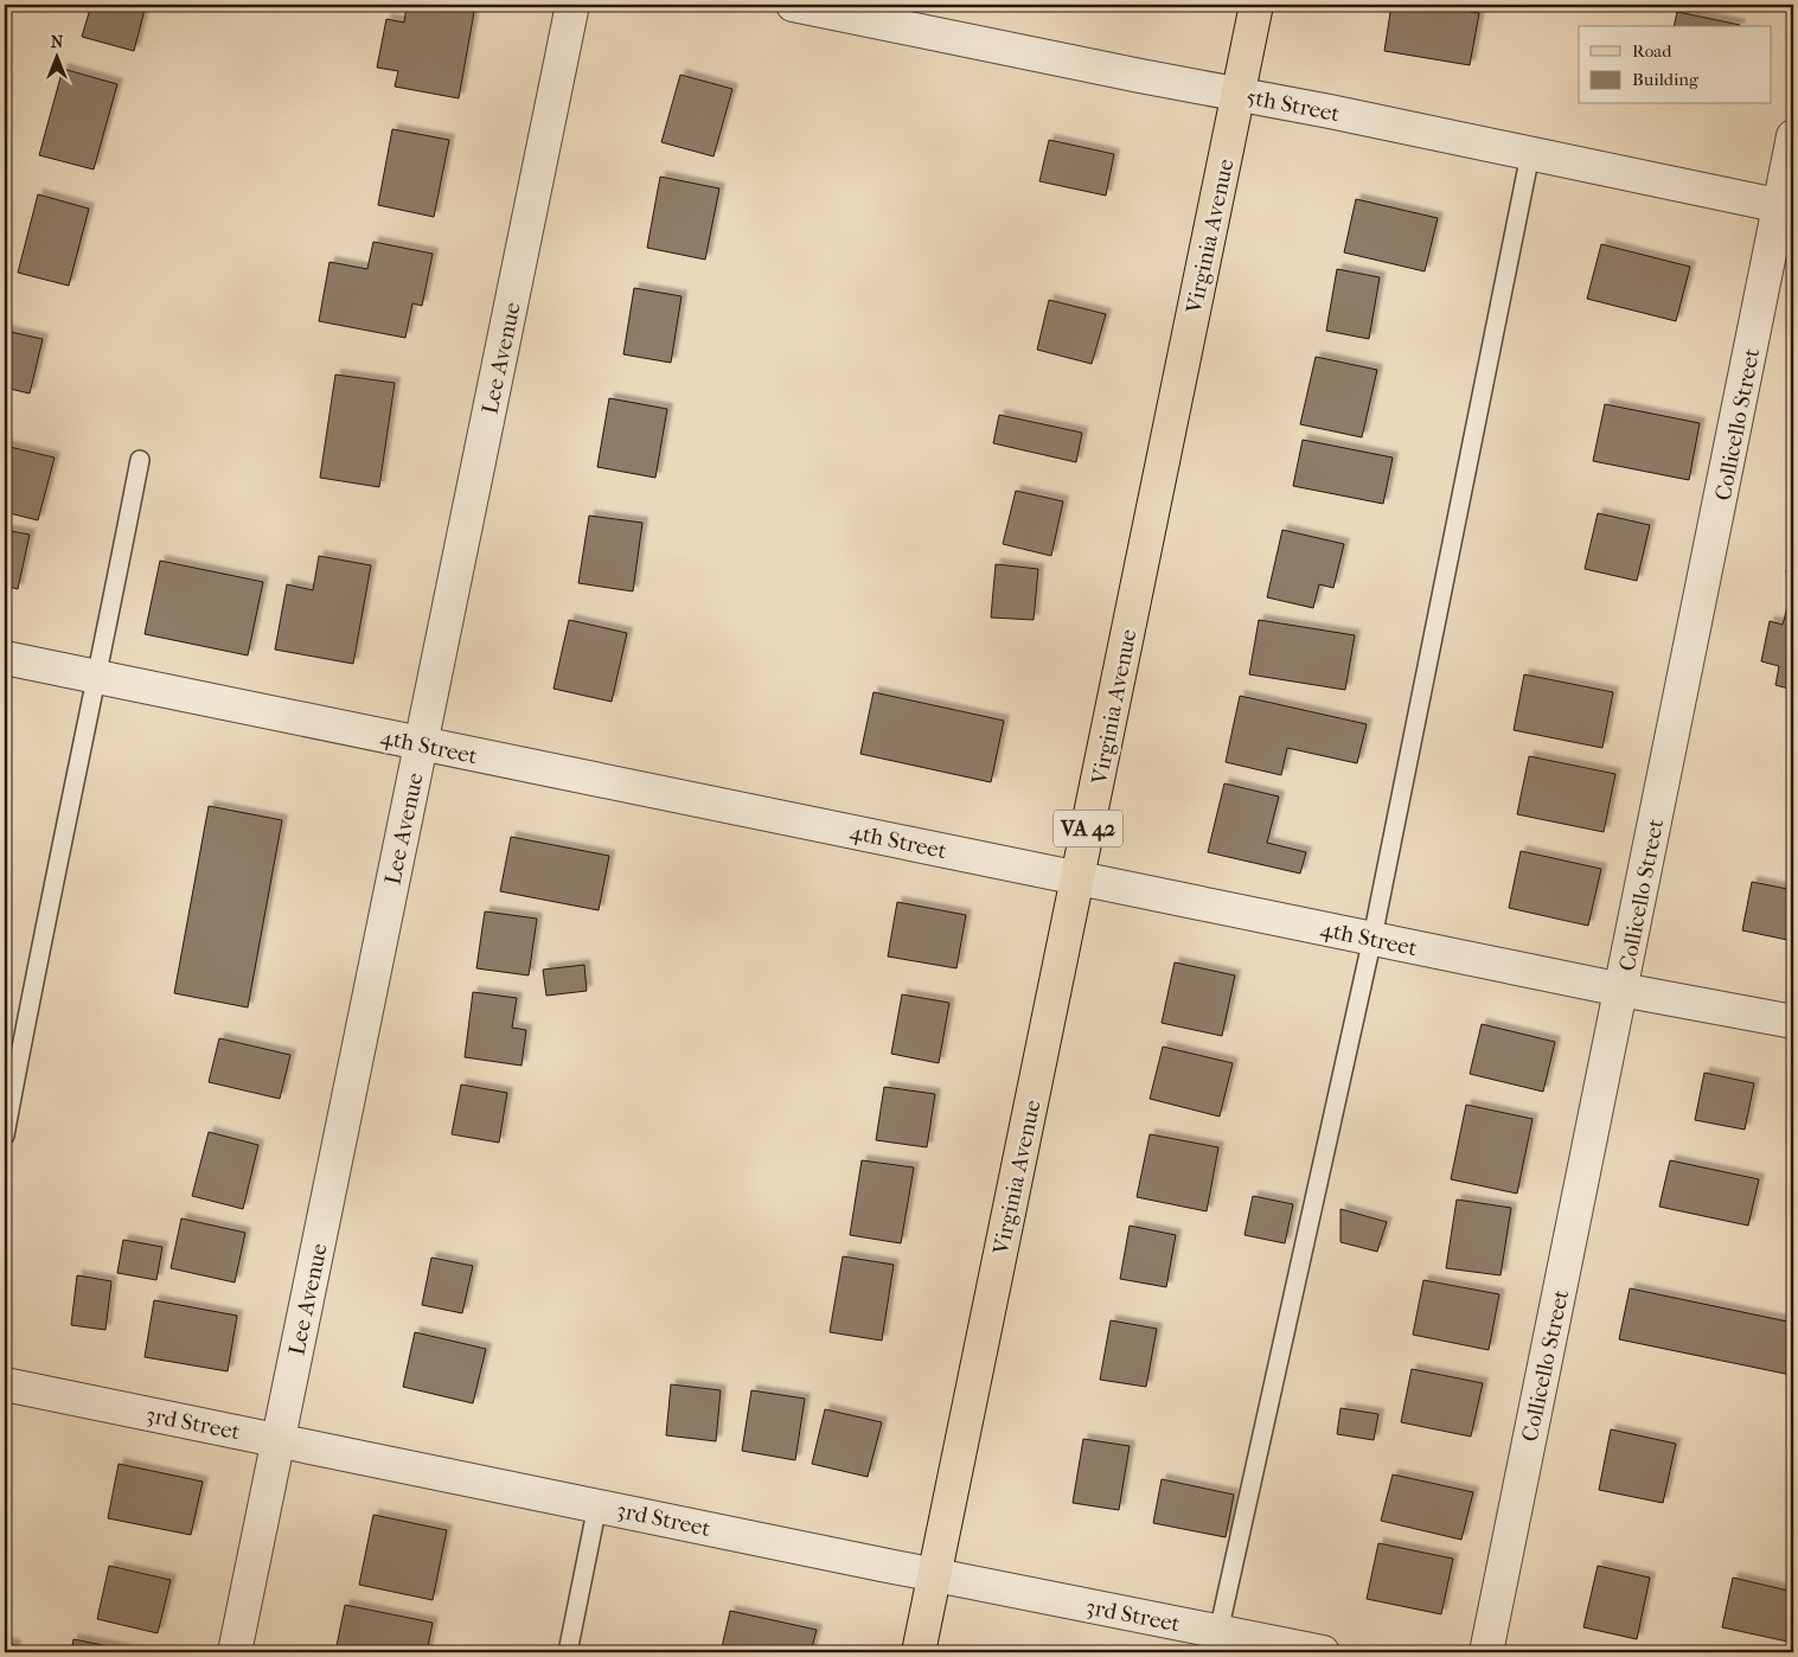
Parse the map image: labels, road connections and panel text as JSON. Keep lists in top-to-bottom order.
{
  "streets": {
    "main road": ["Virginia Avenue", "VA 42"],
    "street": [
      "5th Street",
      "Lee Avenue",
      "Collicello Street",
      "4th Street",
      "3rd Street"
    ]
  },
  "crossings": [
    ["5th Street", "Virginia Avenue"],
    ["5th Street", "Collicello Street"],
    ["Virginia Avenue", "4th Street"],
    ["Virginia Avenue", "3rd Street"],
    ["Lee Avenue", "4th Street"],
    ["Lee Avenue", "3rd Street"],
    ["Collicello Street", "4th Street"]
  ],
  "legend": ["Road", "Building"],
  "north": "top"
}
